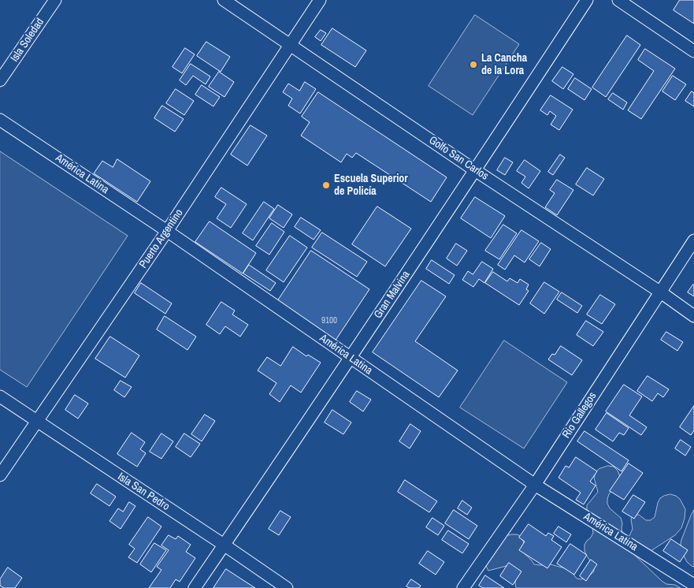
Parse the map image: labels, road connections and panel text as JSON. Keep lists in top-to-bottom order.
{
  "streets": {
    "street": [
      "Isla Soledad",
      "Golfo San Carlos",
      "América Latina",
      "Puerto Argentino",
      "Gran Malvina",
      "Río Gallegos",
      "Isla San Pedro"
    ]
  },
  "crossings": [
    ["Golfo San Carlos", "Puerto Argentino"],
    ["Golfo San Carlos", "Gran Malvina"],
    ["Golfo San Carlos", "Río Gallegos"],
    ["América Latina", "Puerto Argentino"],
    ["América Latina", "Gran Malvina"],
    ["América Latina", "Río Gallegos"],
    ["Puerto Argentino", "Isla San Pedro"],
    ["Gran Malvina", "Isla San Pedro"]
  ],
  "places": ["La Cancha de la Lora", "Escuela Superior de Policía"],
  "house_numbers": ["9100"]
}
